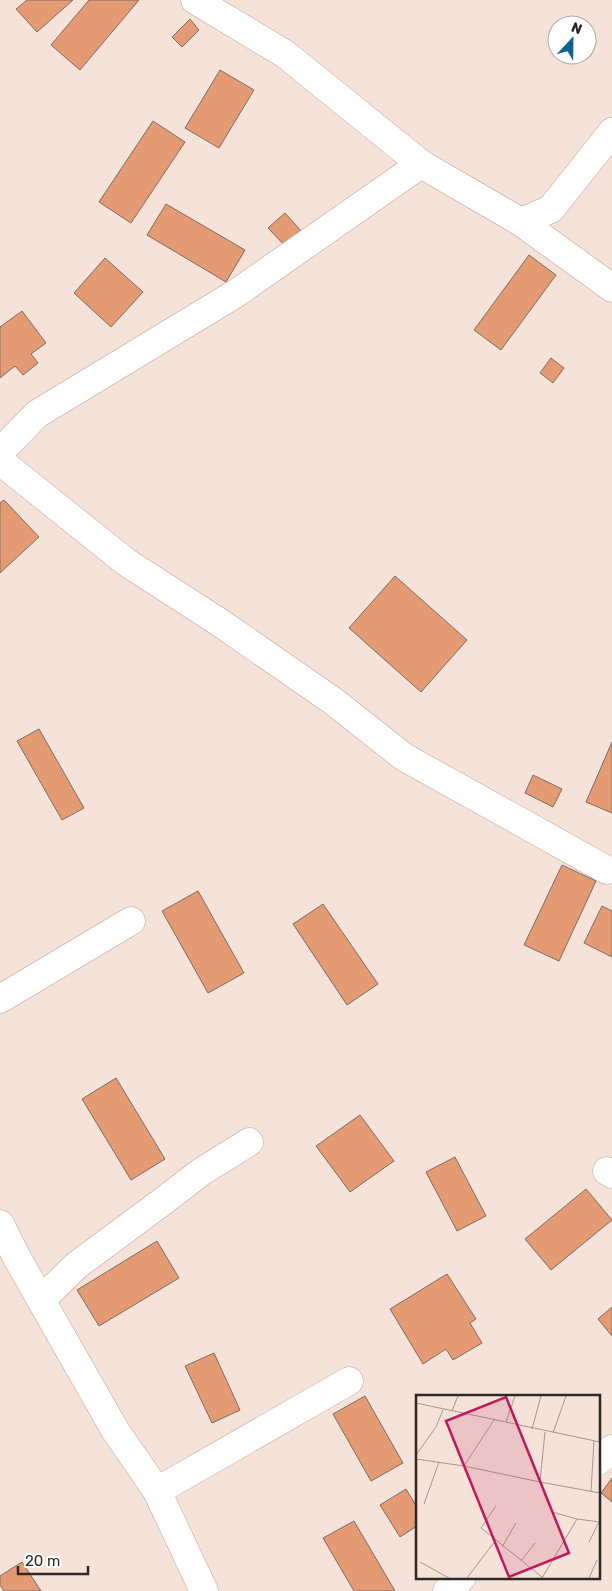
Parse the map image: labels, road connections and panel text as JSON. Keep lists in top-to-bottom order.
{
  "scale_bar": "20 m",
  "north": "top"
}
